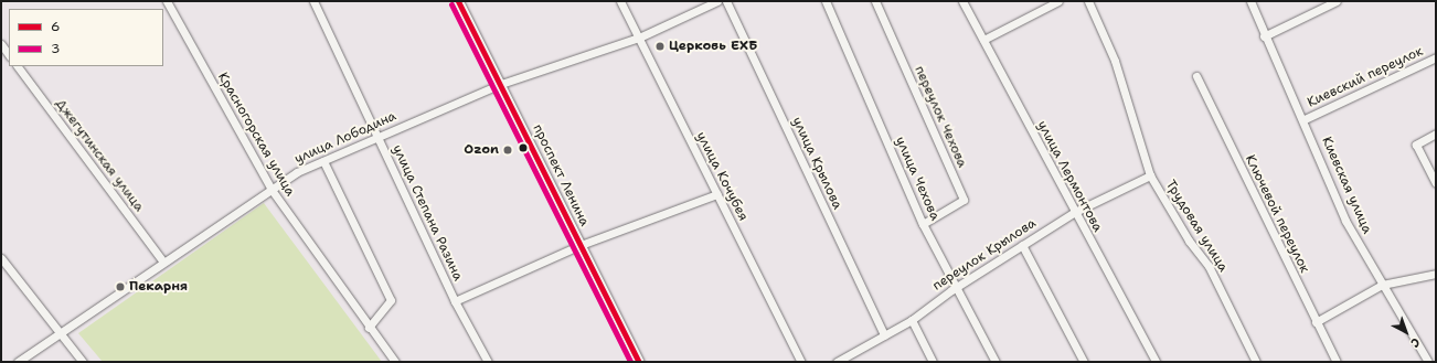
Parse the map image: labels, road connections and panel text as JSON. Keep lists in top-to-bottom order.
{
  "streets": {
    "main road": ["проспект Ленина"],
    "street": [
      "Киевский переулок",
      "переулок Чехова",
      "Красногорская улица",
      "улица Лободина",
      "Джегутинская улица",
      "улица Крылова",
      "улица Кочубея",
      "улица Лермонтова",
      "улица Чехова",
      "Киевская улица",
      "улица Степана Разина",
      "Ключевой переулок",
      "Трудовая улица",
      "переулок Крылова"
    ]
  },
  "crossings": [
    ["Киевский переулок", "Киевская улица"],
    ["переулок Чехова", "улица Чехова"],
    ["Красногорская улица", "улица Лободина"],
    ["улица Лободина", "Джегутинская улица"],
    ["улица Лободина", "проспект Ленина"],
    ["улица Лободина", "улица Кочубея"],
    ["улица Лободина", "улица Степана Разина"],
    ["улица Крылова", "переулок Крылова"],
    ["улица Лермонтова", "переулок Крылова"],
    ["улица Чехова", "переулок Крылова"],
    ["Трудовая улица", "переулок Крылова"]
  ],
  "places": ["Церковь ЕХБ", "Ozon", "Пекарня"],
  "lines": ["transit line 6", "transit line 3"],
  "legend": ["6", "3"],
  "north": "bottom right"
}
